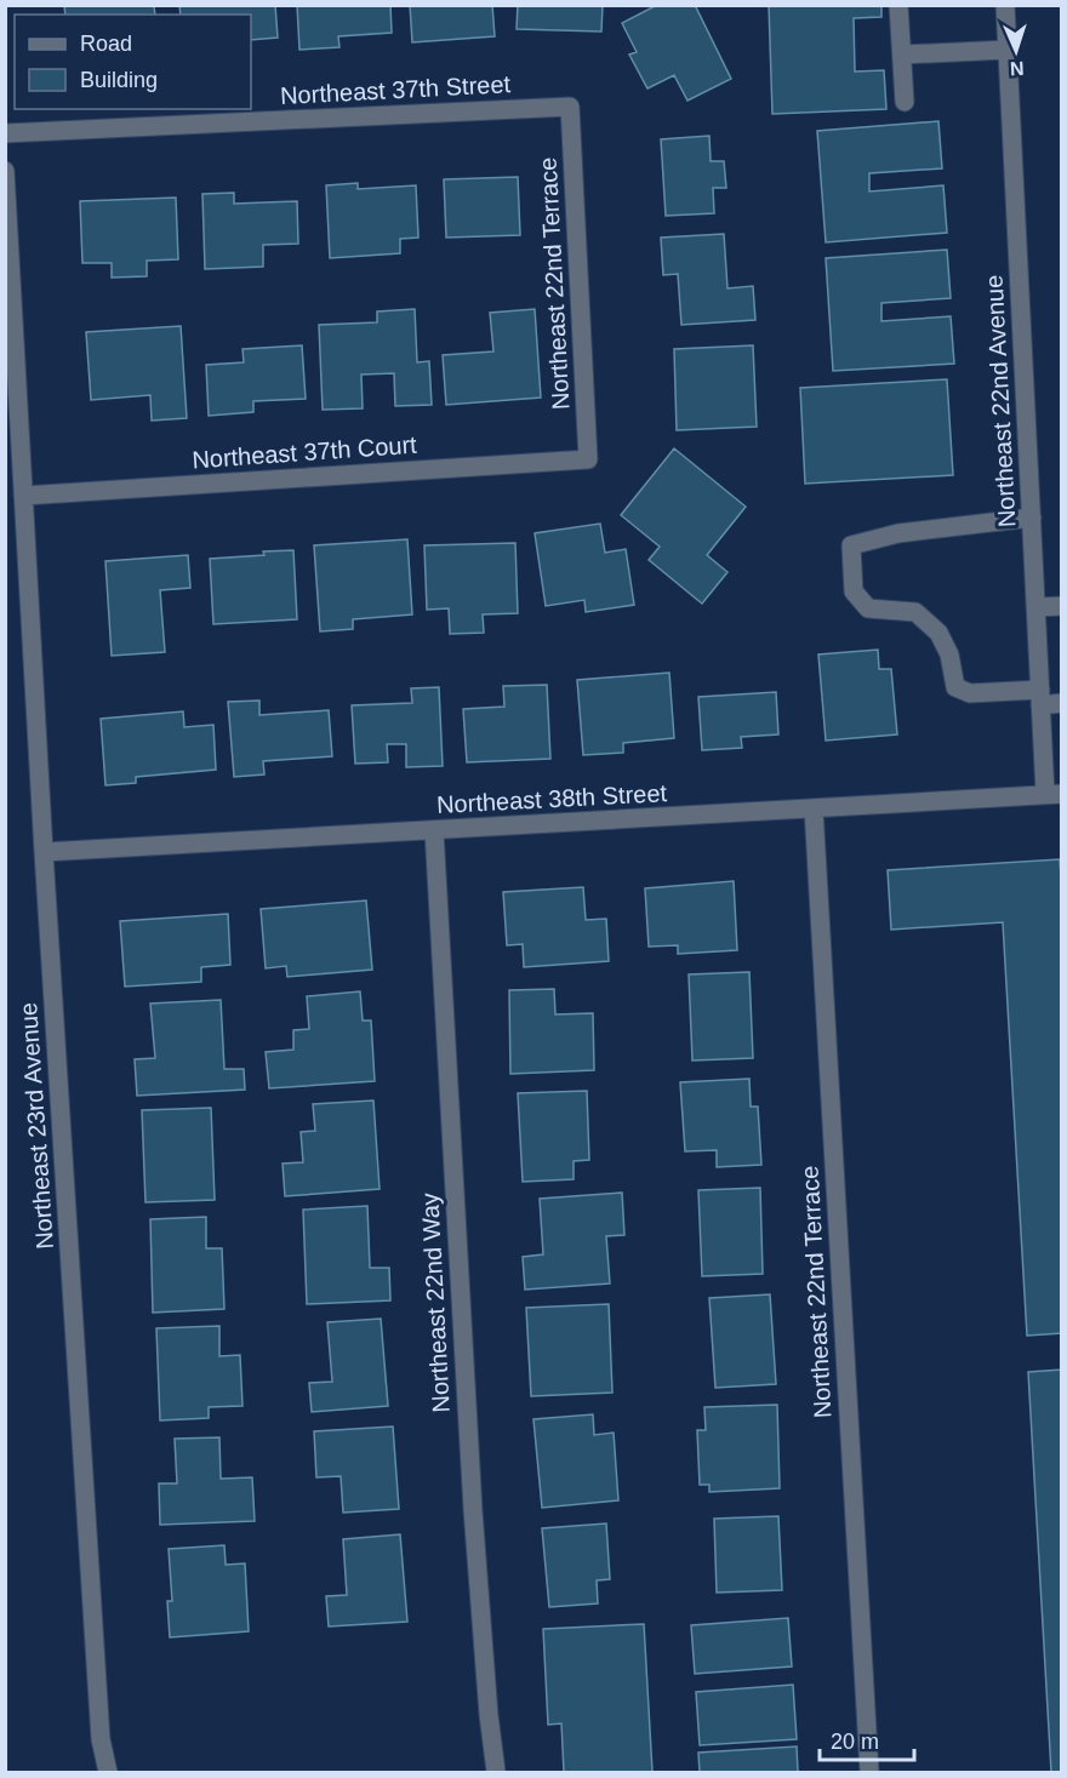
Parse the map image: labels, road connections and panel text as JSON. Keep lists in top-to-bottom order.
{
  "streets": {
    "street": [
      "Northeast 37th Street",
      "Northeast 22nd Terrace",
      "Northeast 22nd Avenue",
      "Northeast 37th Court",
      "Northeast 38th Street",
      "Northeast 23rd Avenue",
      "Northeast 22nd Way"
    ]
  },
  "crossings": [
    ["Northeast 37th Street", "Northeast 22nd Terrace"],
    ["Northeast 22nd Terrace", "Northeast 37th Court"],
    ["Northeast 22nd Terrace", "Northeast 38th Street"],
    ["Northeast 22nd Avenue", "Northeast 38th Street"],
    ["Northeast 37th Court", "Northeast 23rd Avenue"],
    ["Northeast 38th Street", "Northeast 23rd Avenue"],
    ["Northeast 38th Street", "Northeast 22nd Way"]
  ],
  "legend": ["Road", "Building"],
  "scale_bar": "20 m",
  "north": "bottom"
}
